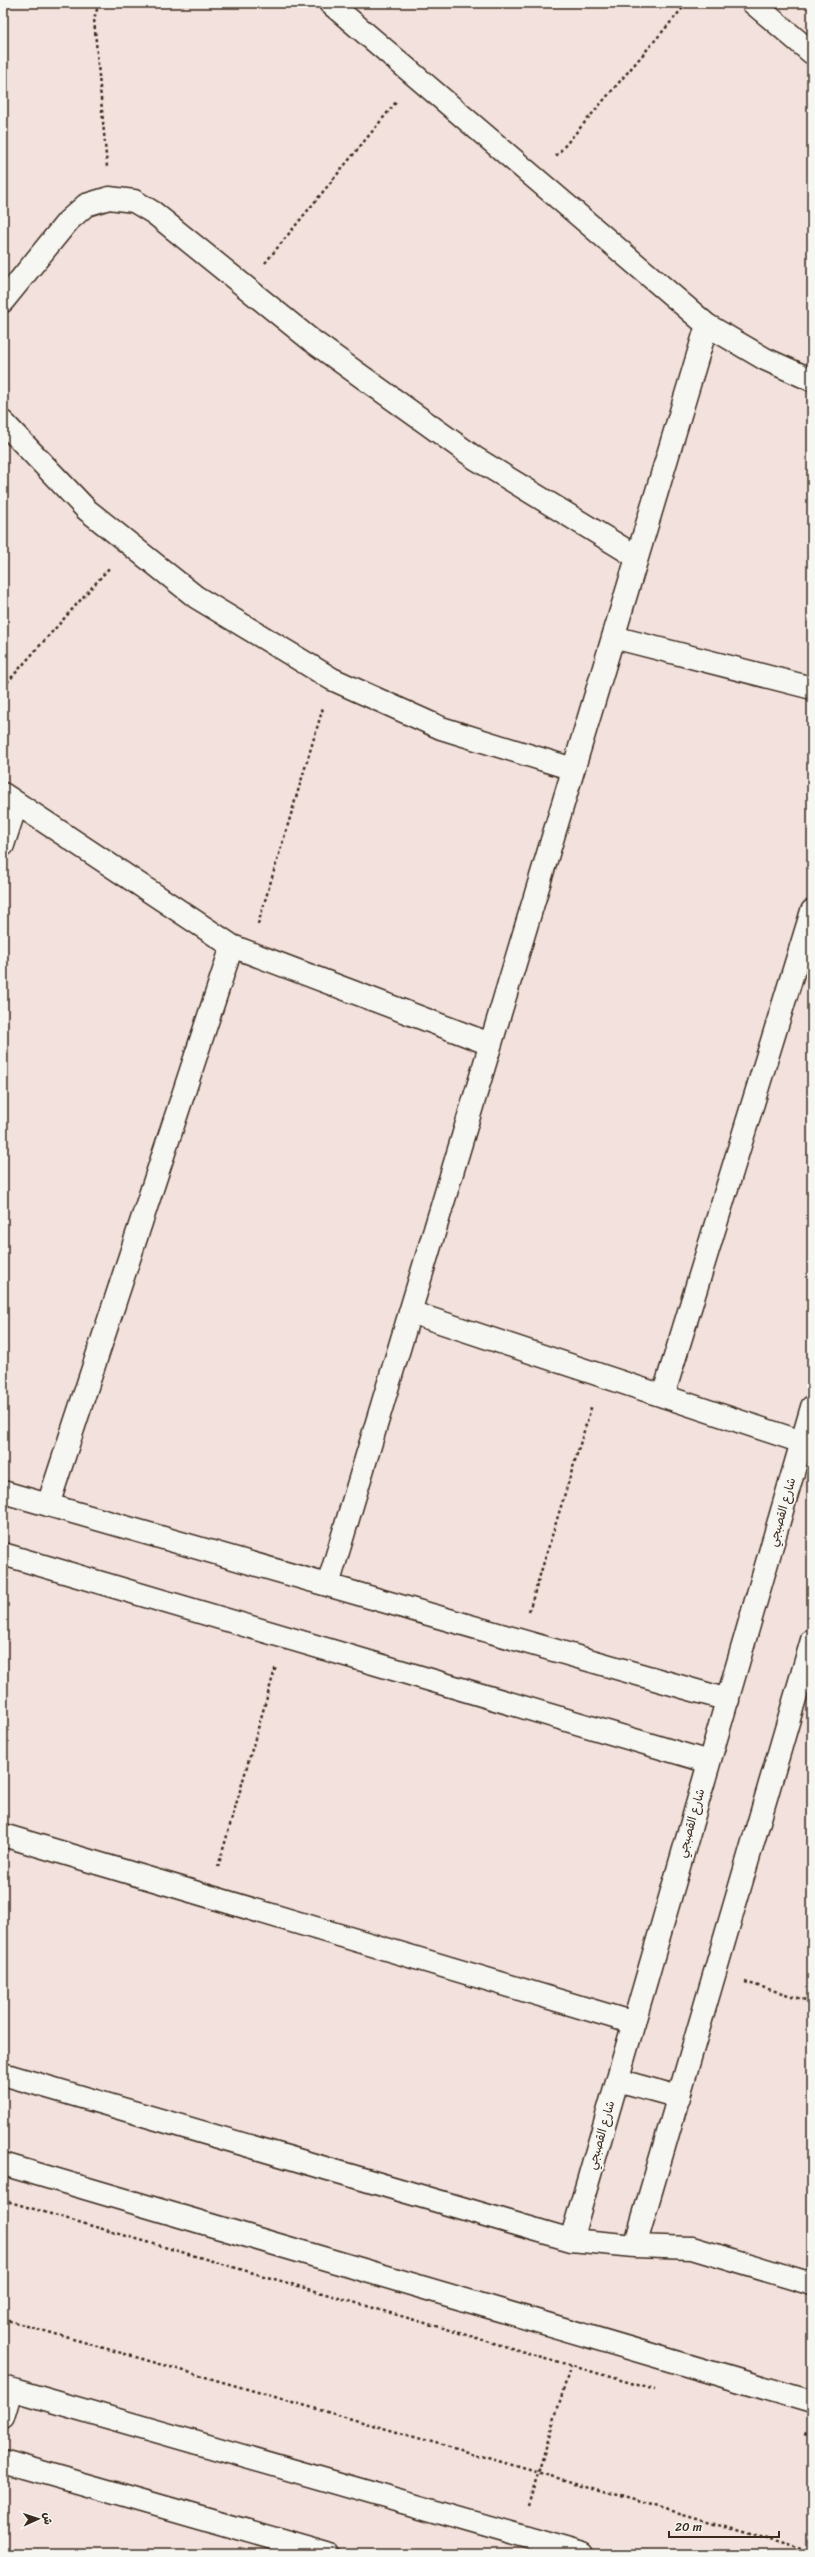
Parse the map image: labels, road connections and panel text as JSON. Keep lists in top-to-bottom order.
{
  "streets": {
    "street": ["شارع القصبجي"]
  },
  "scale_bar": "20 m",
  "north": "right"
}
